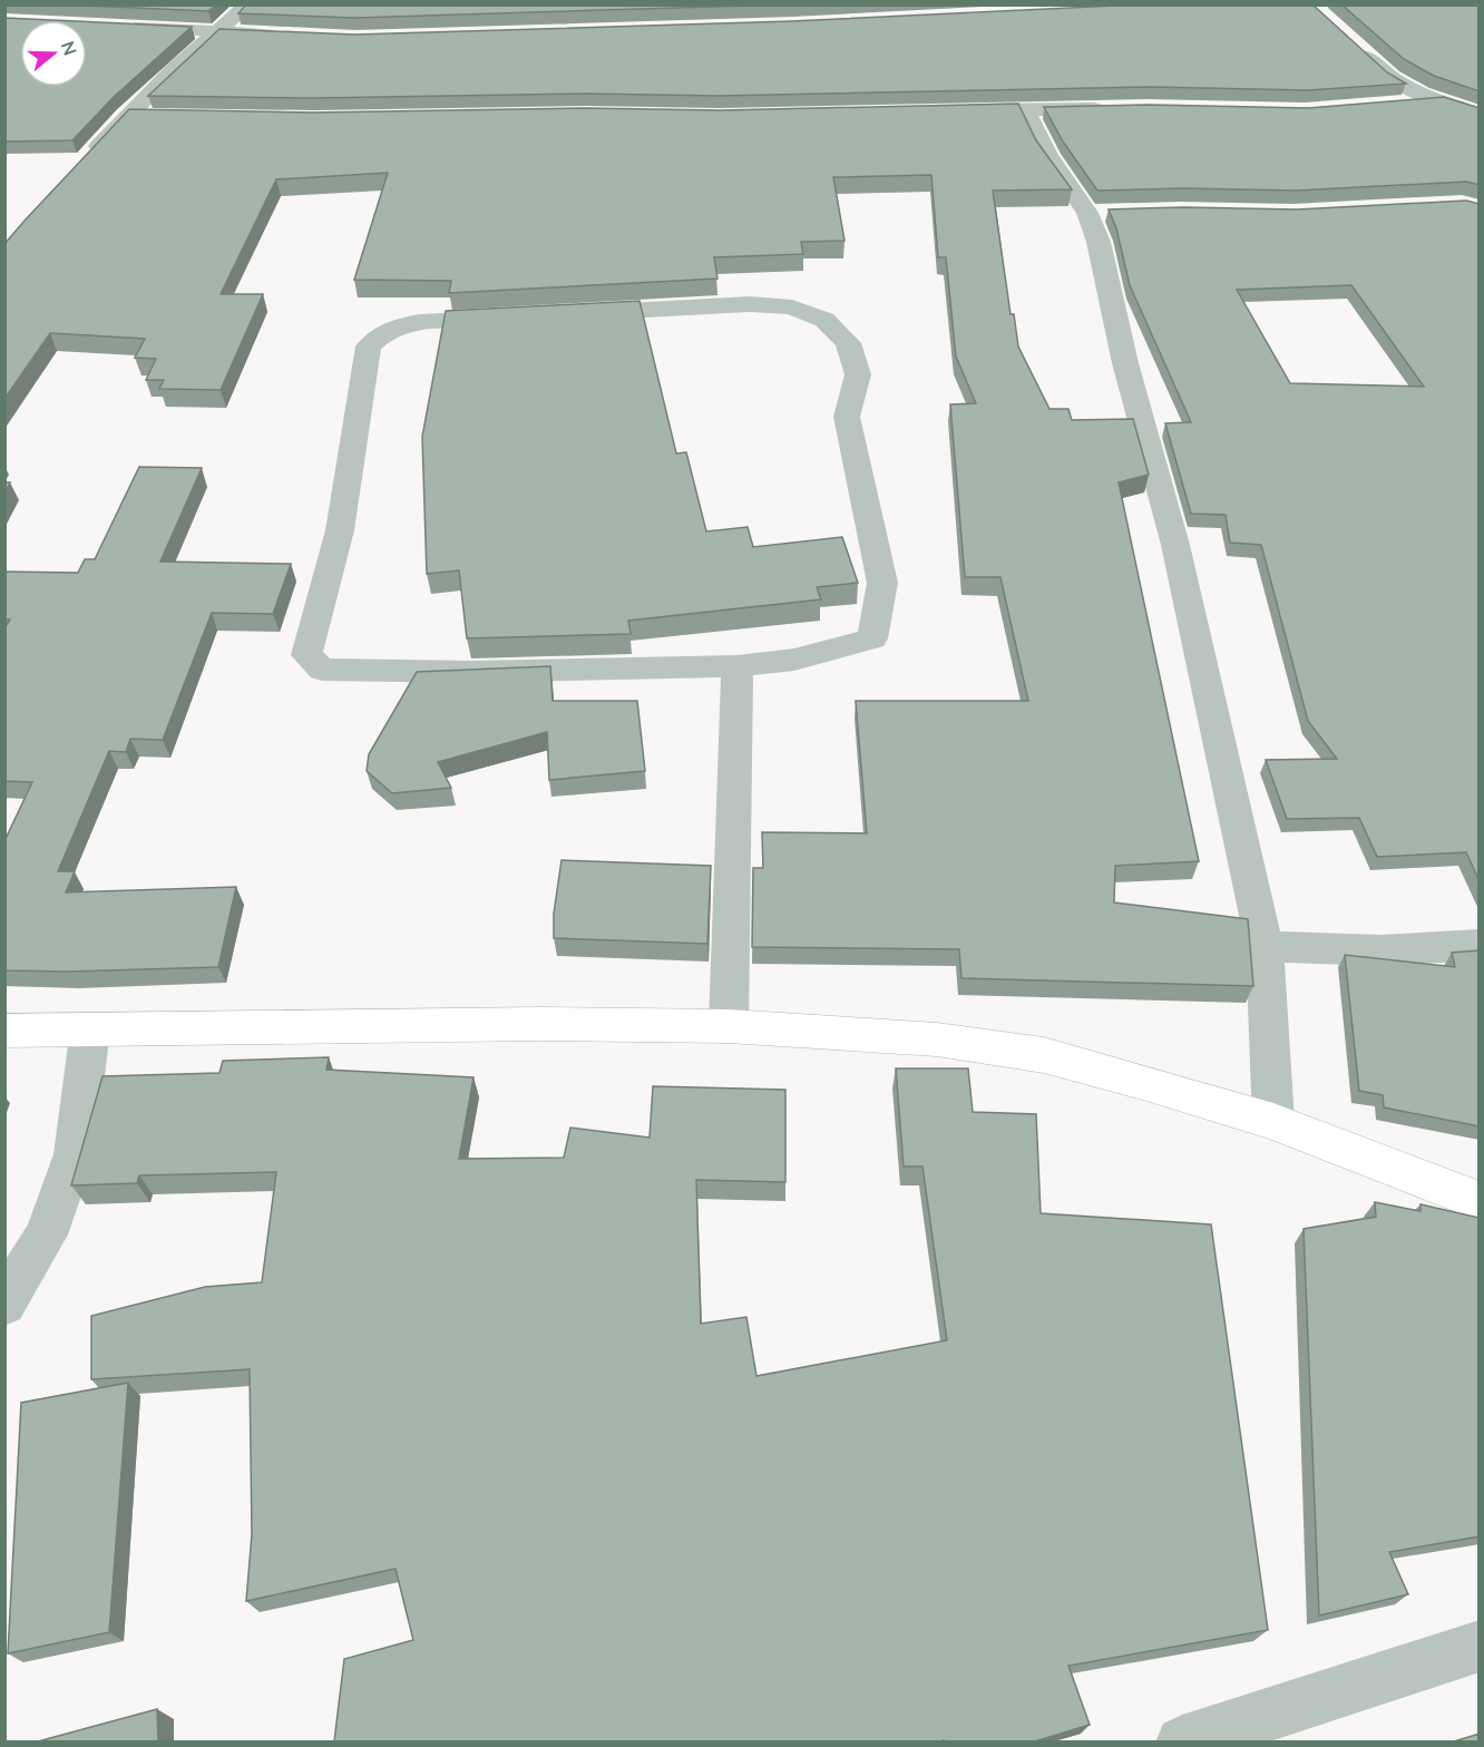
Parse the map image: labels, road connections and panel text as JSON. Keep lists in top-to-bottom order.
{
  "north": "right"
}
